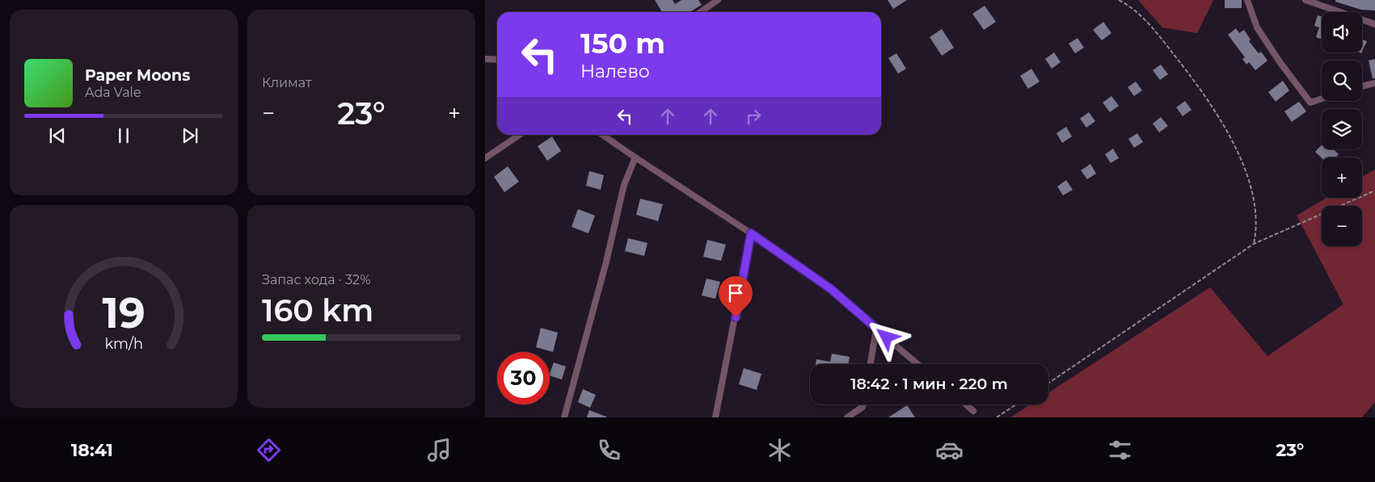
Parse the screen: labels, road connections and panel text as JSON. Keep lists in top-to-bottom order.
{
  "page": {
    "tile": [
      "Климат",
      ["Запас хода · 32%", "160 km"]
    ],
    "map_buttons": ["+", "−"],
    "turn": ["150 m", "Налево"],
    "song": ["Paper Moons", "Ada Vale"],
    "heat": ["−", "23°", "+"],
    "limit": "30",
    "trip": "18:42 · 1 мин · 220 m",
    "tabs": ["18:41", "23°"],
    "gauge": ["19", "km/h"]
  }
}
